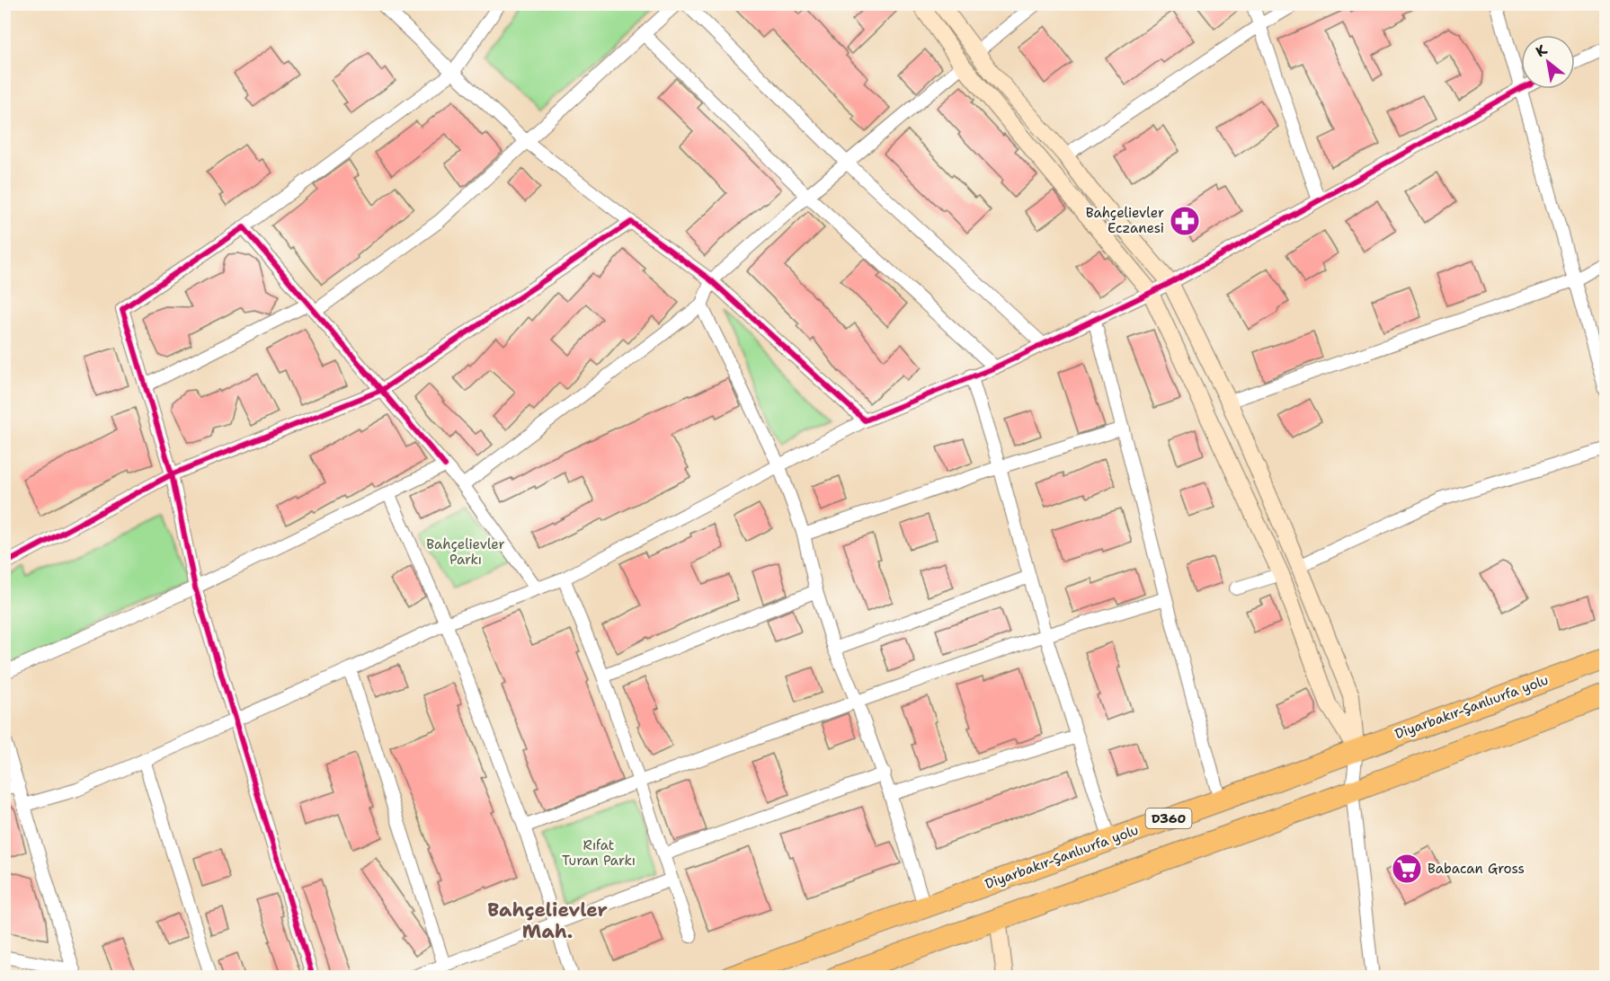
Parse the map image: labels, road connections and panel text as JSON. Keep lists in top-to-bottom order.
{
  "streets": {
    "highway": ["Diyarbakır-Şanlıurfa yolu", "D360"]
  },
  "districts": ["Bahçelievler Mah."],
  "parks": ["Bahçelievler Parkı", "Rıfat Turan Parkı"],
  "places": {
    "pharmacy": ["Bahçelievler Eczanesi"],
    "supermarket": ["Babacan Gross"]
  },
  "north": "top left"
}
